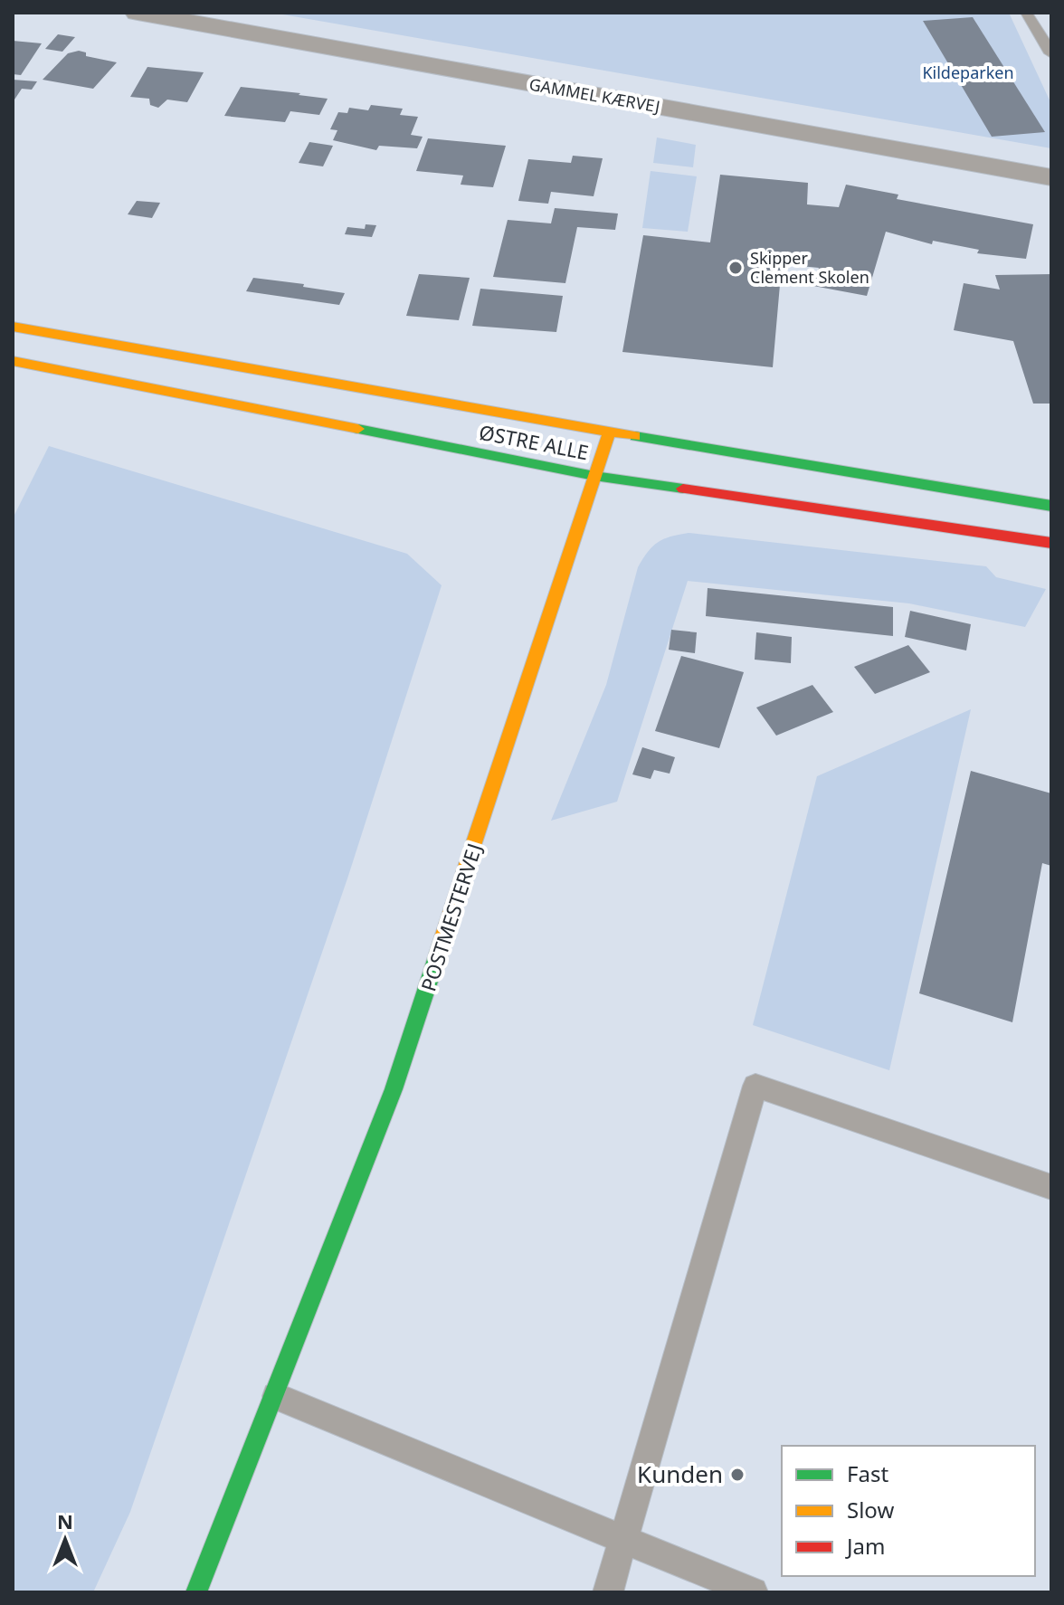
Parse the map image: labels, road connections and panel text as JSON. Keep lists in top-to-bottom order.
{
  "streets": {
    "street": ["GAMMEL KÆRVEJ", "ØSTRE ALLE", "POSTMESTERVEJ"]
  },
  "crossings": [
    ["ØSTRE ALLE", "POSTMESTERVEJ"]
  ],
  "parks": ["Kildeparken"],
  "places": ["Skipper Clement Skolen", "Kunden"],
  "legend": ["Fast", "Slow", "Jam"],
  "north": "top"
}
